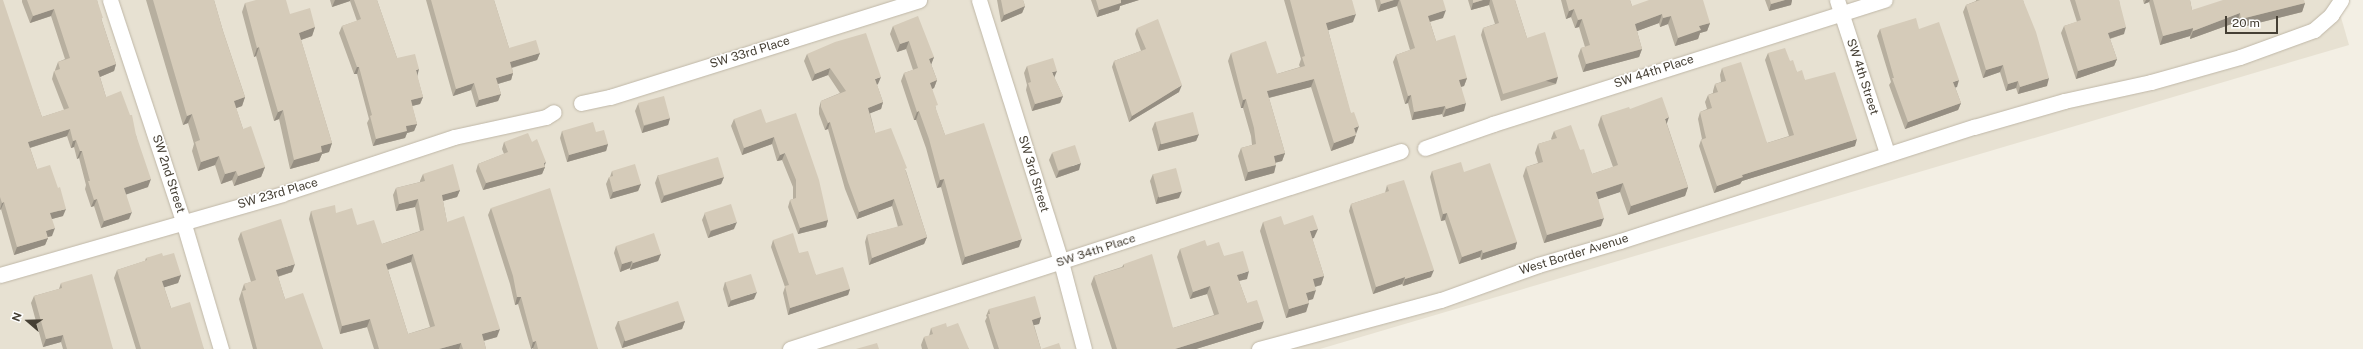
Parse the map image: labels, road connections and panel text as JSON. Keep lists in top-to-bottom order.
{
  "streets": {
    "street": [
      "SW 33rd Place",
      "SW 44th Place",
      "SW 4th Street",
      "SW 2nd Street",
      "SW 3rd Street",
      "SW 23rd Place",
      "SW 34th Place",
      "West Border Avenue"
    ]
  },
  "crossings": [
    ["SW 44th Place", "SW 4th Street"],
    ["SW 4th Street", "West Border Avenue"],
    ["SW 2nd Street", "SW 23rd Place"],
    ["SW 3rd Street", "SW 34th Place"]
  ],
  "scale_bar": "20 m",
  "north": "left"
}
